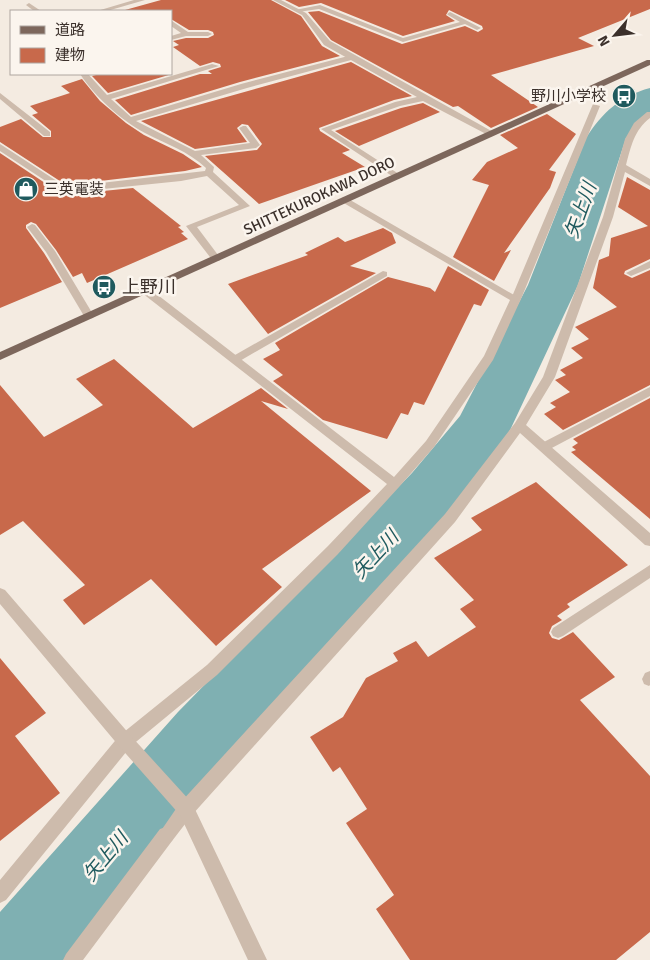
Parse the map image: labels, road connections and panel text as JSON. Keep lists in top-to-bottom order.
{
  "streets": {
    "main road": ["SHITTEKUROKAWA DORO"]
  },
  "water": ["矢上川"],
  "places": {
    "bus stop": ["野川小学校", "上野川"],
    "shop": ["三英電装"]
  },
  "legend": ["道路", "建物"],
  "north": "bottom left"
}
